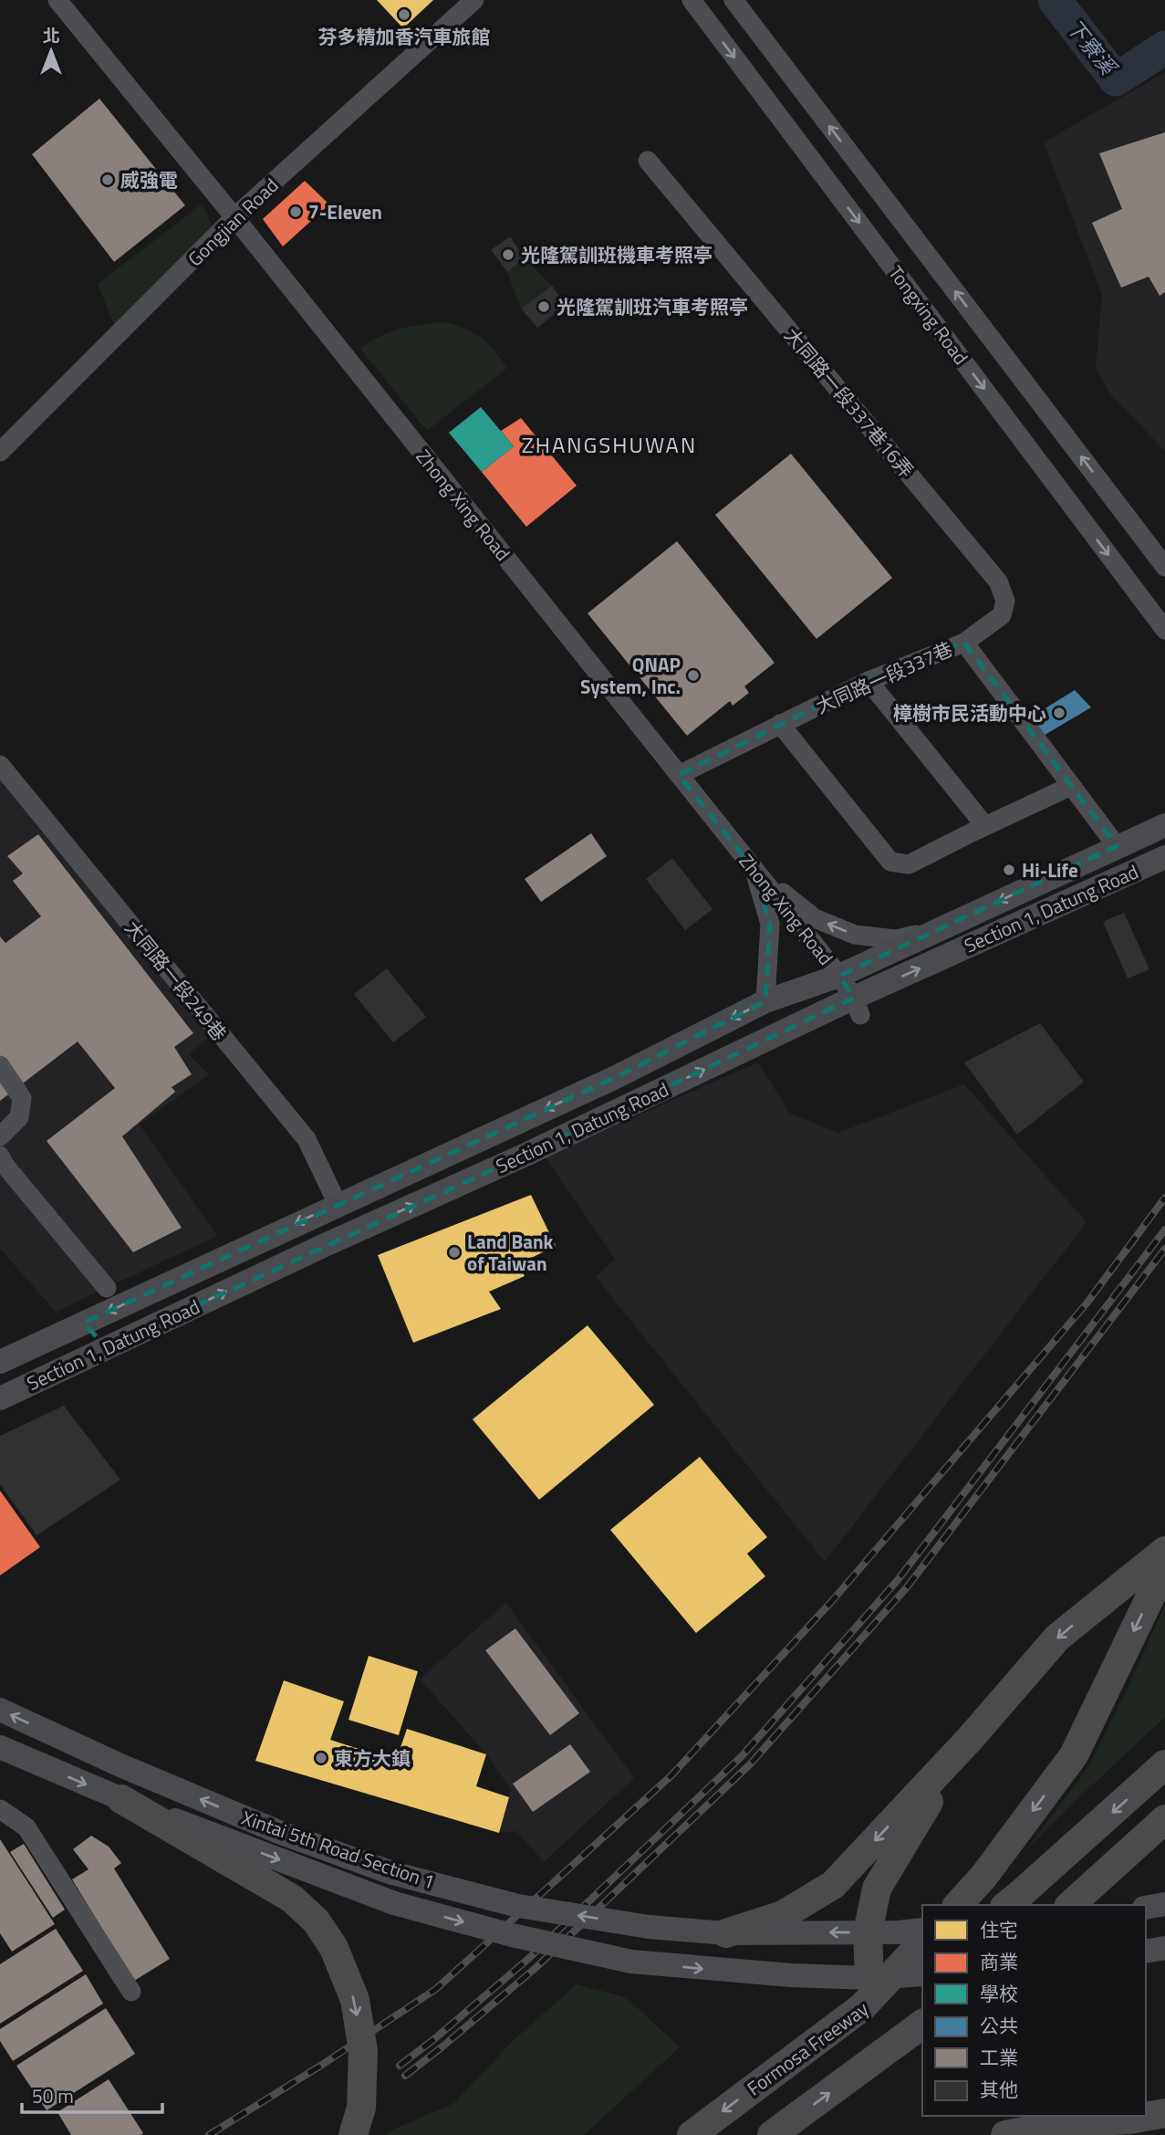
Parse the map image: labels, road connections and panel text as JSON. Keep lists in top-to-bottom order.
{
  "streets": {
    "highway": ["Formosa Freeway"],
    "main road": ["Section 1, Datung Road", "Xintai 5th Road Section 1"],
    "street": [
      "Gongjian Road",
      "Tongxing Road",
      "大同路一段337巷16弄",
      "Zhong Xing Road",
      "大同路一段337巷",
      "大同路一段249巷"
    ]
  },
  "crossings": [
    ["Gongjian Road", "Zhong Xing Road"],
    ["大同路一段337巷16弄", "大同路一段337巷"],
    ["Zhong Xing Road", "大同路一段337巷"],
    ["Zhong Xing Road", "Section 1, Datung Road"],
    ["大同路一段337巷", "Section 1, Datung Road"],
    ["Section 1, Datung Road", "大同路一段249巷"]
  ],
  "districts": ["ZHANGSHUWAN"],
  "water": ["下寮溪"],
  "places": [
    "芬多精加香汽車旅館",
    "威強電",
    "7-Eleven",
    "光隆駕訓班機車考照亭",
    "光隆駕訓班汽車考照亭",
    "QNAP System, Inc.",
    "樟樹市民活動中心",
    "Hi-Life",
    "Land Bank of Taiwan",
    "東方大鎮"
  ],
  "legend": [
    "住宅",
    "商業",
    "學校",
    "公共",
    "工業",
    "其他"
  ],
  "scale_bar": "50 m",
  "north": "top"
}
